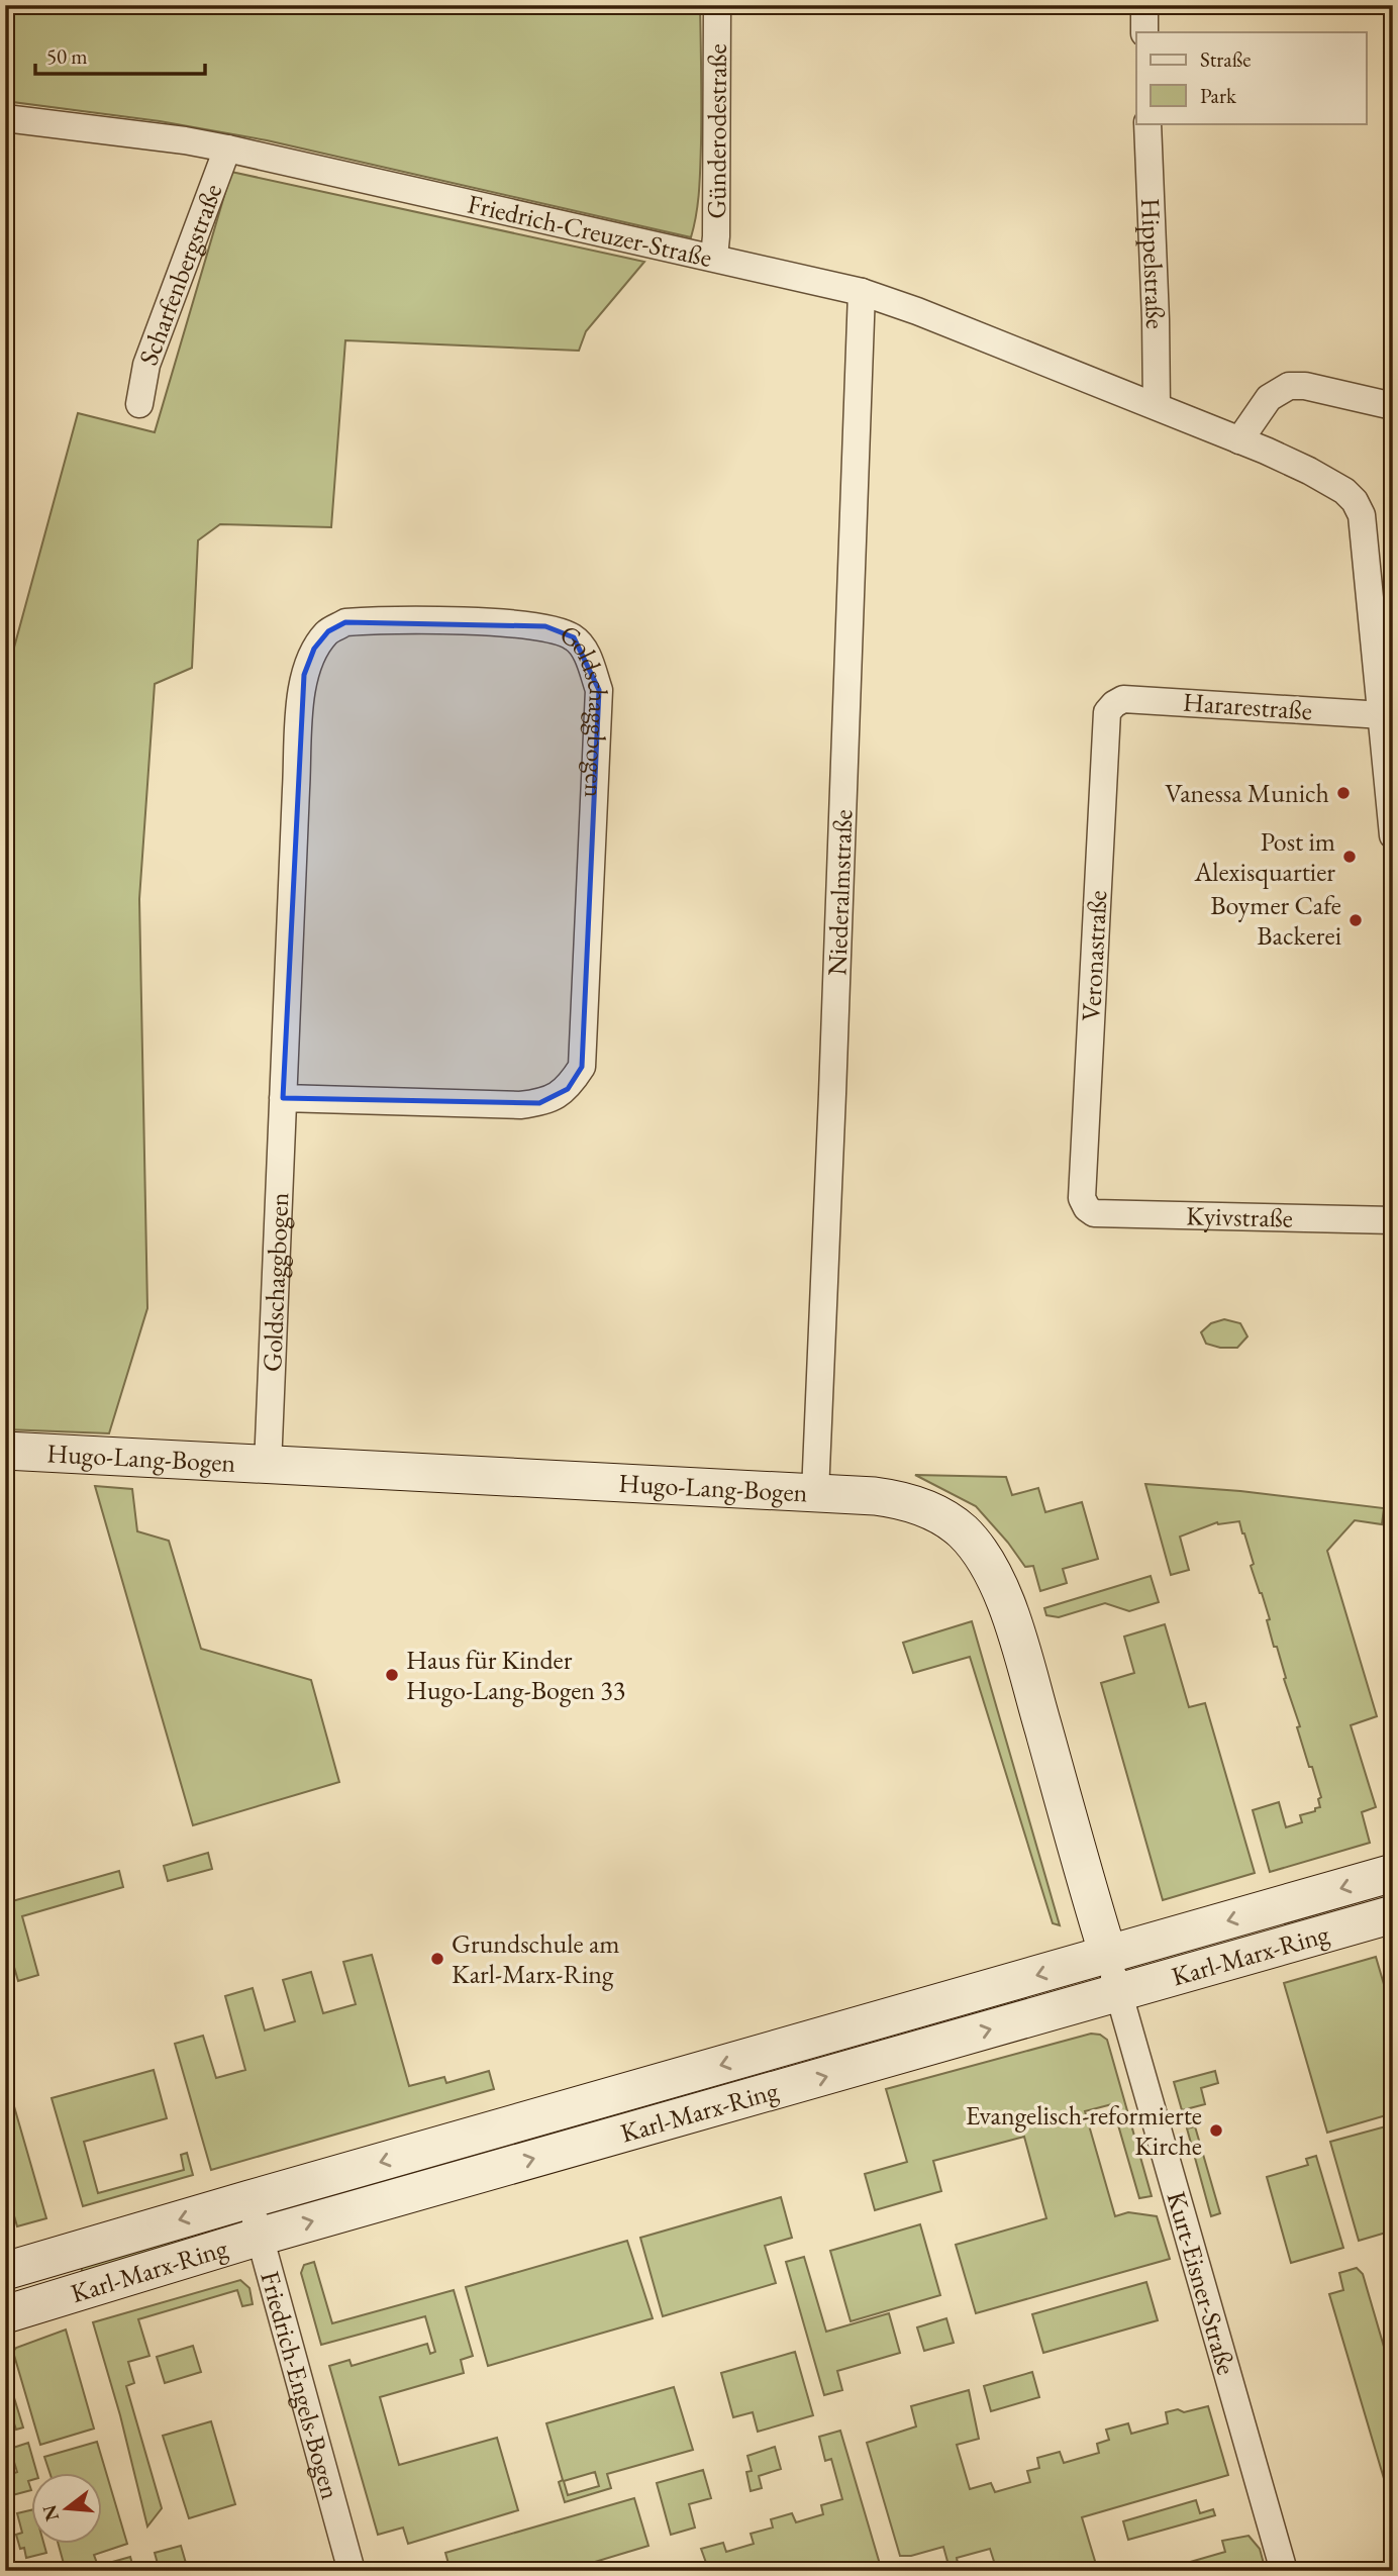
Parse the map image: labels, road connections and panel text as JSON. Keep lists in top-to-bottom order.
{
  "streets": {
    "main road": ["Hugo-Lang-Bogen", "Karl-Marx-Ring"],
    "street": [
      "Günderodestraße",
      "Friedrich-Creuzer-Straße",
      "Hippelstraße",
      "Scharfenbergstraße",
      "Hararestraße",
      "Goldschaggbogen",
      "Niederalmstraße",
      "Veronastraße",
      "Kyivstraße",
      "Kurt-Eisner-Straße",
      "Friedrich-Engels-Bogen"
    ]
  },
  "crossings": [
    ["Günderodestraße", "Friedrich-Creuzer-Straße"],
    ["Friedrich-Creuzer-Straße", "Hippelstraße"],
    ["Friedrich-Creuzer-Straße", "Scharfenbergstraße"],
    ["Friedrich-Creuzer-Straße", "Hararestraße"],
    ["Friedrich-Creuzer-Straße", "Niederalmstraße"],
    ["Hararestraße", "Veronastraße"],
    ["Goldschaggbogen", "Hugo-Lang-Bogen"],
    ["Niederalmstraße", "Hugo-Lang-Bogen"],
    ["Veronastraße", "Kyivstraße"],
    ["Hugo-Lang-Bogen", "Karl-Marx-Ring"],
    ["Hugo-Lang-Bogen", "Kurt-Eisner-Straße"],
    ["Karl-Marx-Ring", "Kurt-Eisner-Straße"],
    ["Karl-Marx-Ring", "Friedrich-Engels-Bogen"]
  ],
  "places": [
    "Vanessa Munich",
    "Post im Alexisquartier",
    "Boymer Cafe Backerei",
    "Haus für Kinder Hugo-Lang-Bogen 33",
    "Grundschule am Karl-Marx-Ring",
    "Evangelisch-reformierte Kirche"
  ],
  "legend": ["Straße", "Park"],
  "scale_bar": "50 m",
  "north": "left"
}
